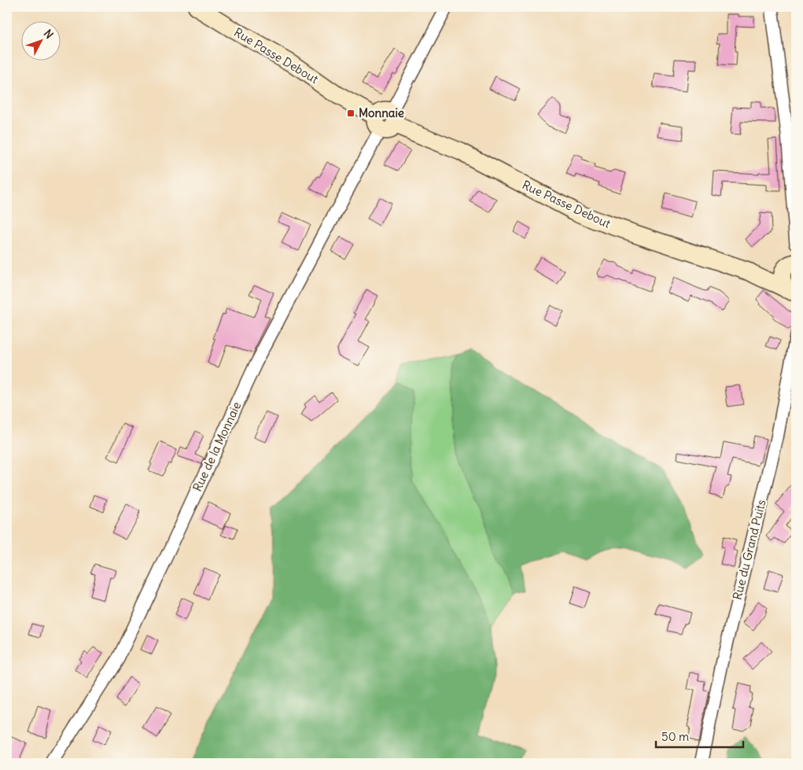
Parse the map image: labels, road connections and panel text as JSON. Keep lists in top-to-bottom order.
{
  "streets": {
    "main road": ["Rue Passe Debout"],
    "street": ["Rue de la Monnaie", "Rue du Grand Puits"]
  },
  "crossings": [
    ["Rue Passe Debout", "Rue de la Monnaie"]
  ],
  "places": {
    "transit": ["Monnaie"]
  },
  "scale_bar": "50 m",
  "north": "top right"
}
